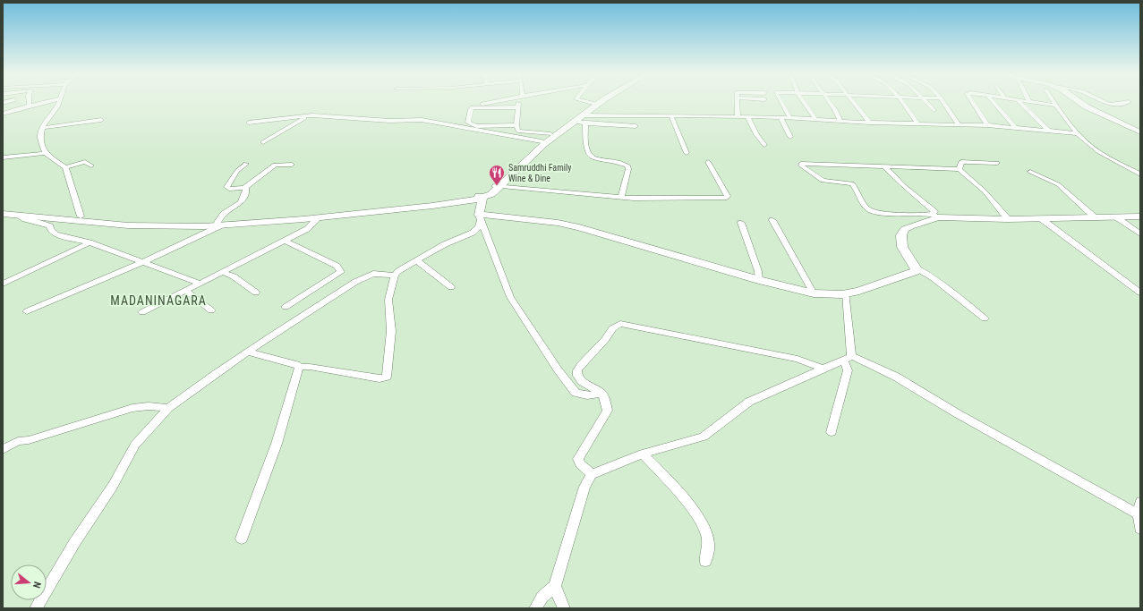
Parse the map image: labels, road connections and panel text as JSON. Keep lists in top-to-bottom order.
{
  "districts": ["MADANINAGARA"],
  "places": {
    "restaurant": ["Samruddhi Family Wine & Dine"]
  },
  "north": "right"
}
